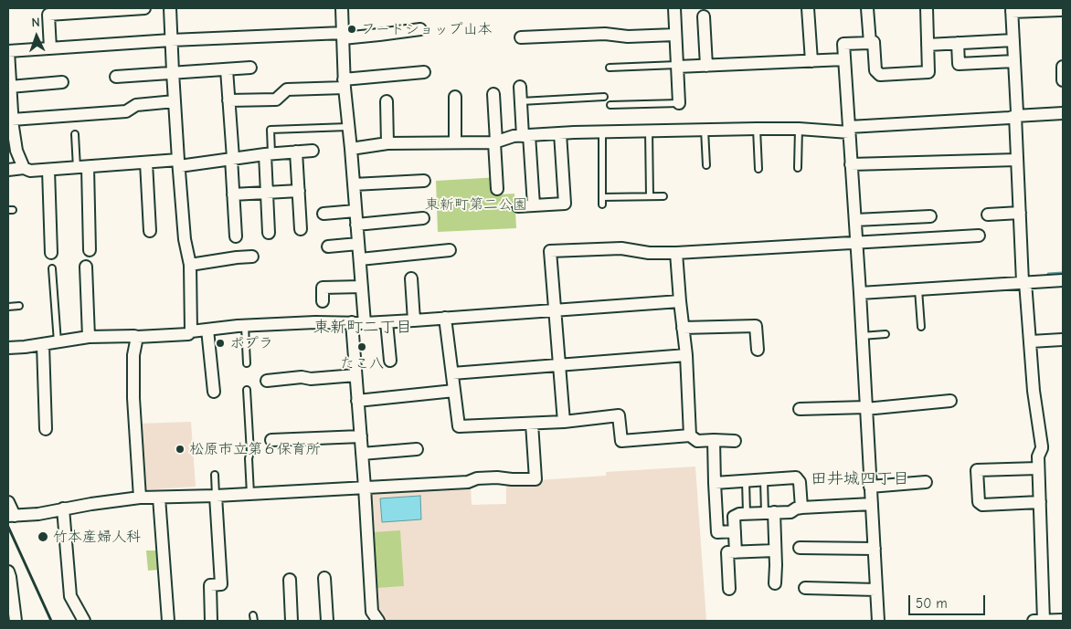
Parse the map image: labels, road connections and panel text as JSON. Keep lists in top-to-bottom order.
{
  "districts": ["東新町二丁目", "田井城四丁目"],
  "parks": ["東新町第二公園"],
  "places": [
    "フードショップ山本",
    "ポプラ",
    "たこ八",
    "松原市立第６保育所",
    "竹本産婦人科"
  ],
  "scale_bar": "50 m",
  "north": "top"
}
